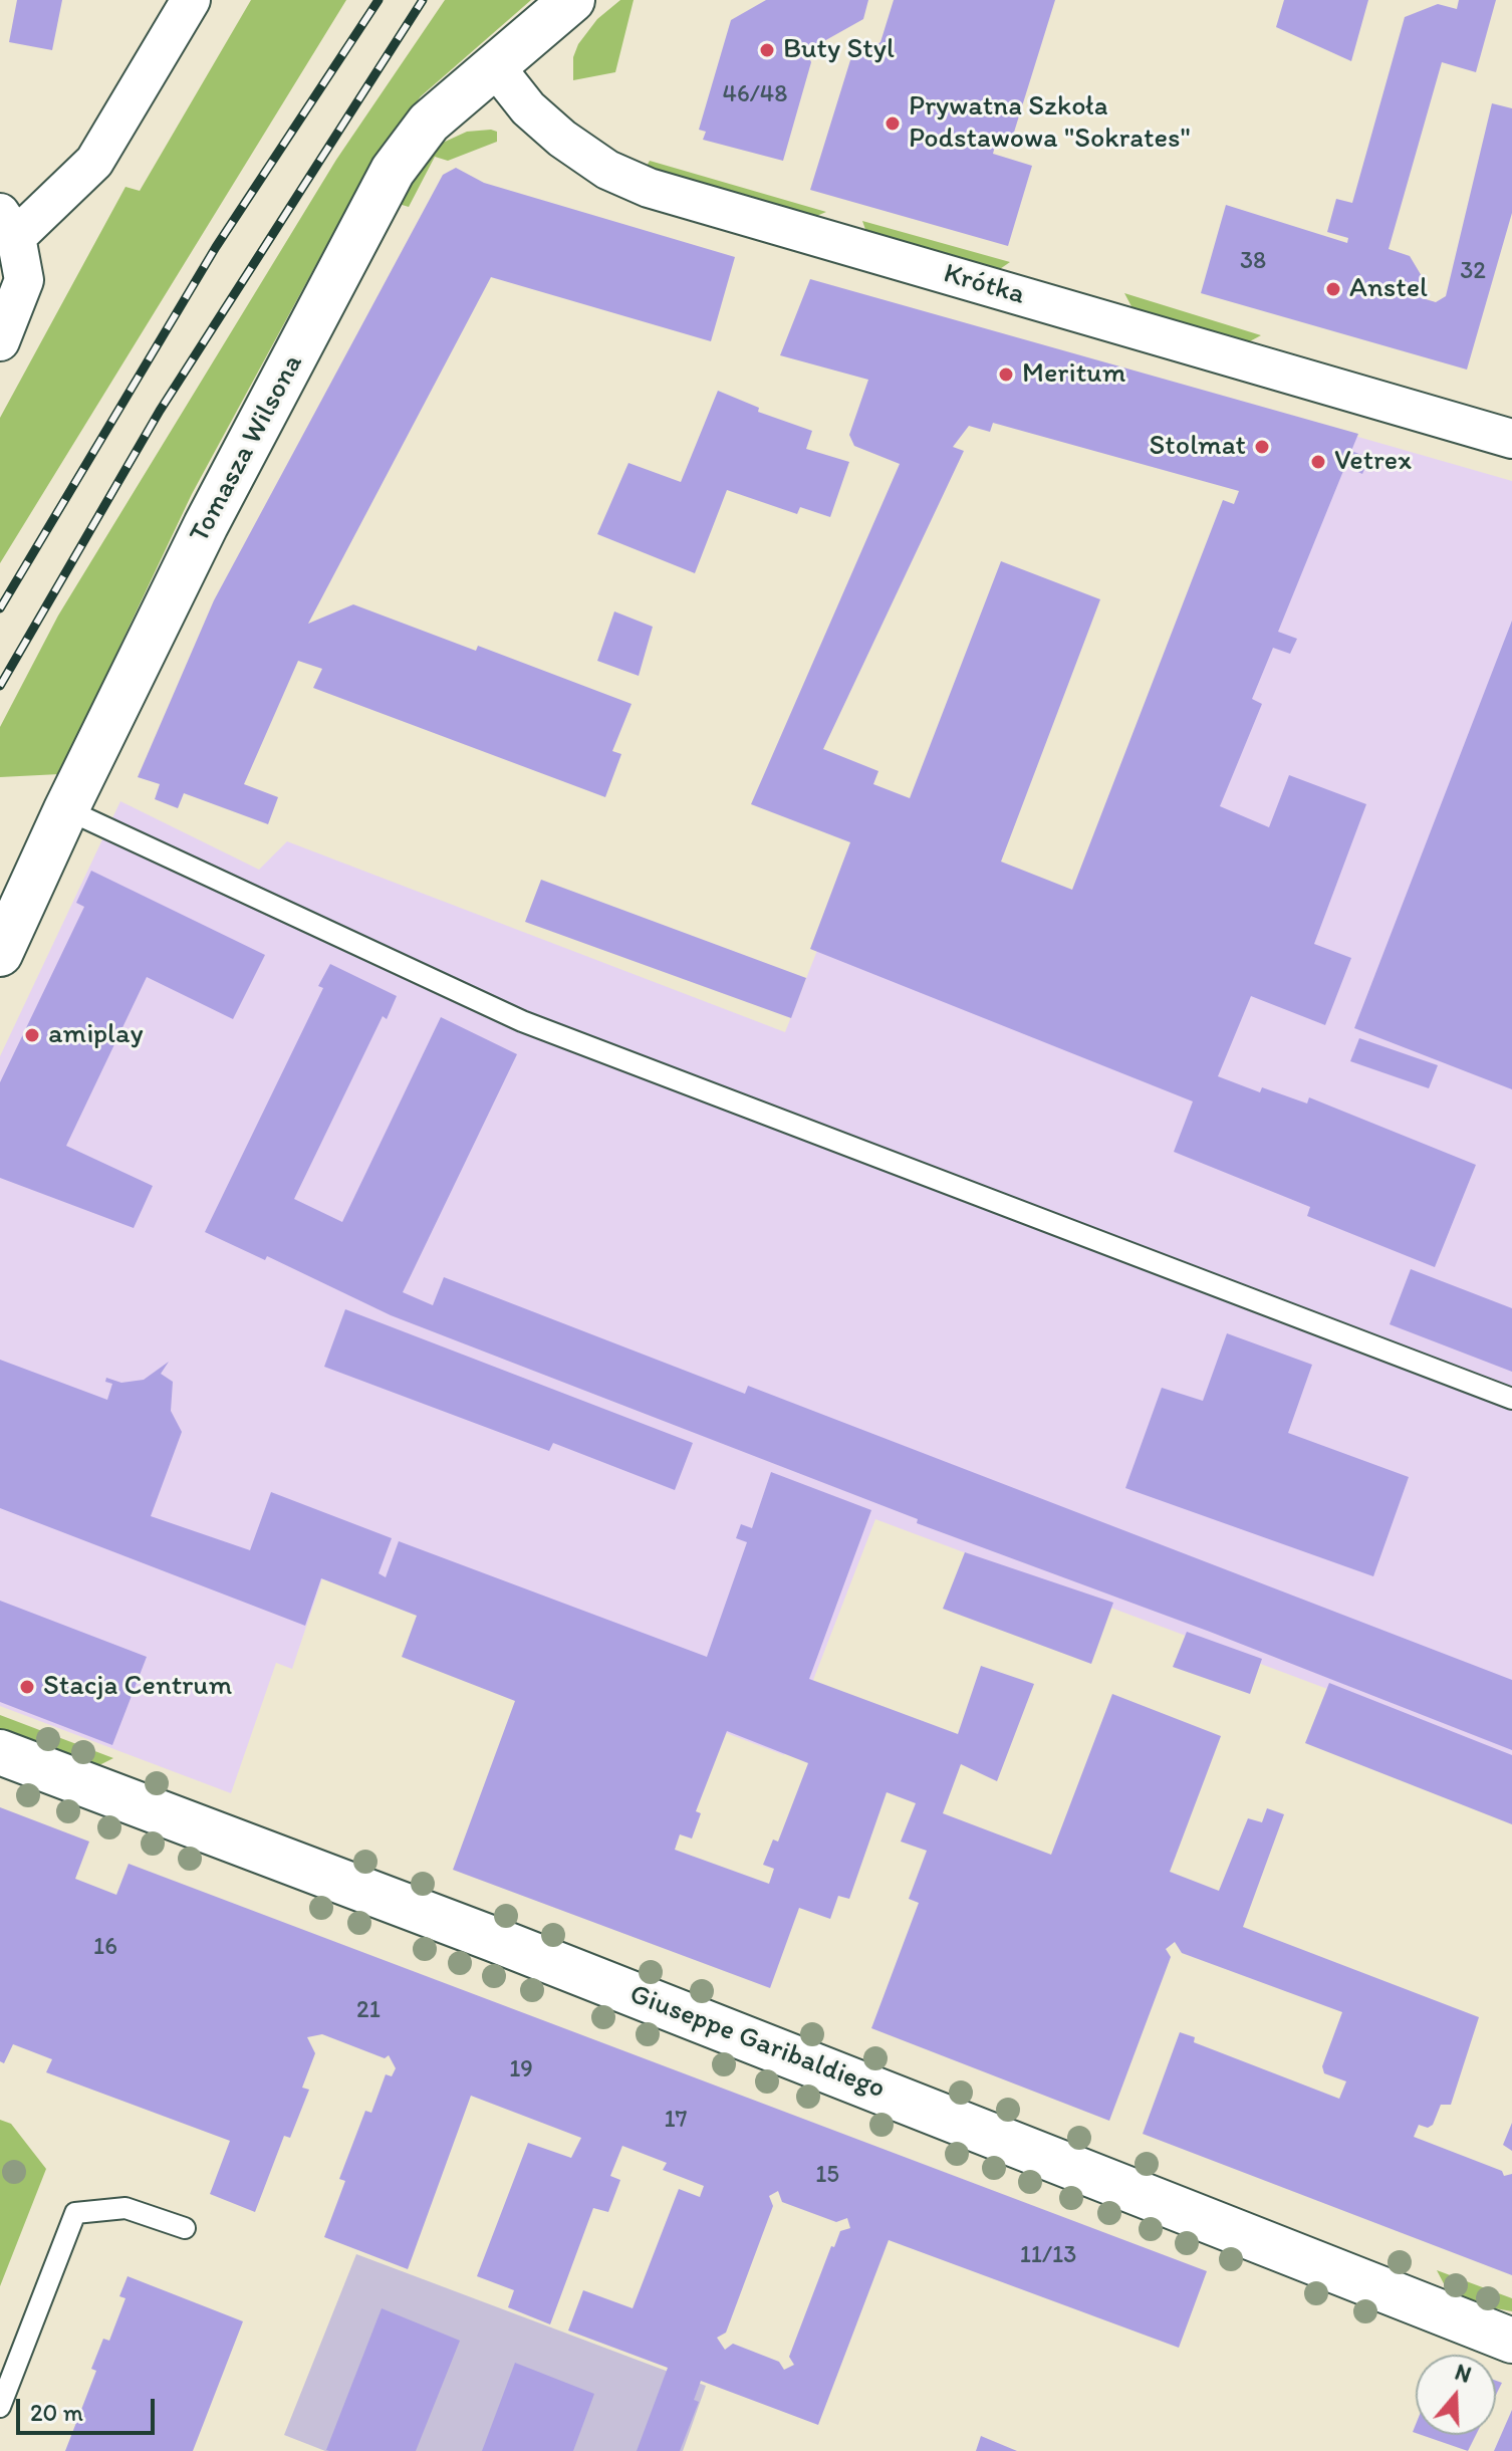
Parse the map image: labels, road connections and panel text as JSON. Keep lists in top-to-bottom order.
{
  "streets": {
    "street": ["Krótka", "Tomasza Wilsona", "Giuseppe Garibaldiego"]
  },
  "crossings": [
    ["Krótka", "Tomasza Wilsona"]
  ],
  "places": [
    "Buty Styl",
    "Prywatna Szkoła Podstawowa \"Sokrates\"",
    "Anstel",
    "Meritum",
    "Stolmat",
    "Vetrex",
    "amiplay",
    "Stacja Centrum"
  ],
  "house_numbers": [
    "46/48",
    "38",
    "32",
    "16",
    "21",
    "19",
    "17",
    "15",
    "11/13"
  ],
  "scale_bar": "20 m",
  "north": "top"
}
